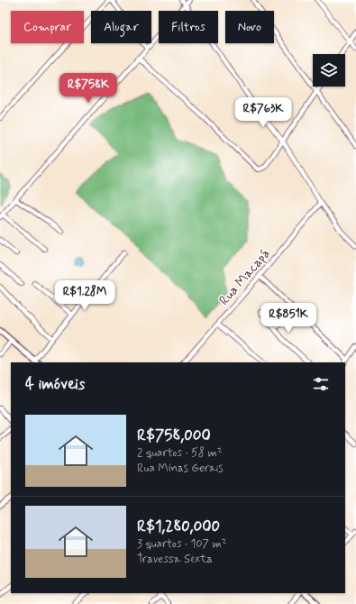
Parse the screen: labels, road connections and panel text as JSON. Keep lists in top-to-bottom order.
{
  "streets": {
    "street": ["Rua Macapá"]
  },
  "page": {
    "chip": [
      "Comprar",
      "Alugar",
      "Filtros",
      "Novo"
    ],
    "price": [
      "R$758K",
      "R$763K",
      "R$1.28M",
      "R$851K"
    ],
    "heading": "4 imóveis",
    "list": [
      {
        "name": "R$758,000",
        "note": "2 quartos · 58 m² · Rua Minas Gerais"
      },
      {
        "name": "R$1,280,000",
        "note": "3 quartos · 107 m² · Travessa Sexta"
      }
    ]
  }
}
